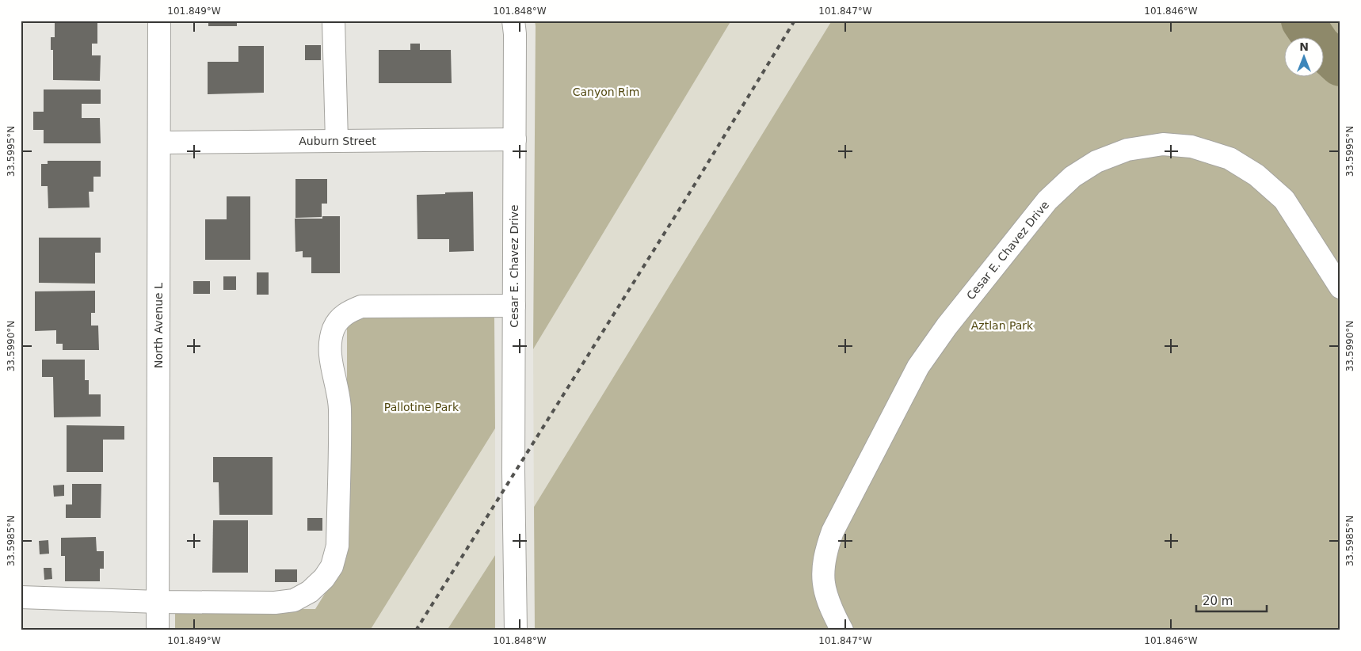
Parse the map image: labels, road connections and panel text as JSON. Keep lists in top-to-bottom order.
{
  "streets": {
    "street": ["Auburn Street", "Cesar E. Chavez Drive", "North Avenue L"]
  },
  "crossings": [
    ["Auburn Street", "Cesar E. Chavez Drive"],
    ["Auburn Street", "North Avenue L"]
  ],
  "parks": ["Canyon Rim", "Aztlan Park", "Pallotine Park"],
  "scale_bar": "20 m",
  "north": "top",
  "coordinates": [
    "101.849°W",
    "101.848°W",
    "101.847°W",
    "101.846°W",
    "33.5995°N",
    "33.5990°N",
    "33.5985°N"
  ]
}
